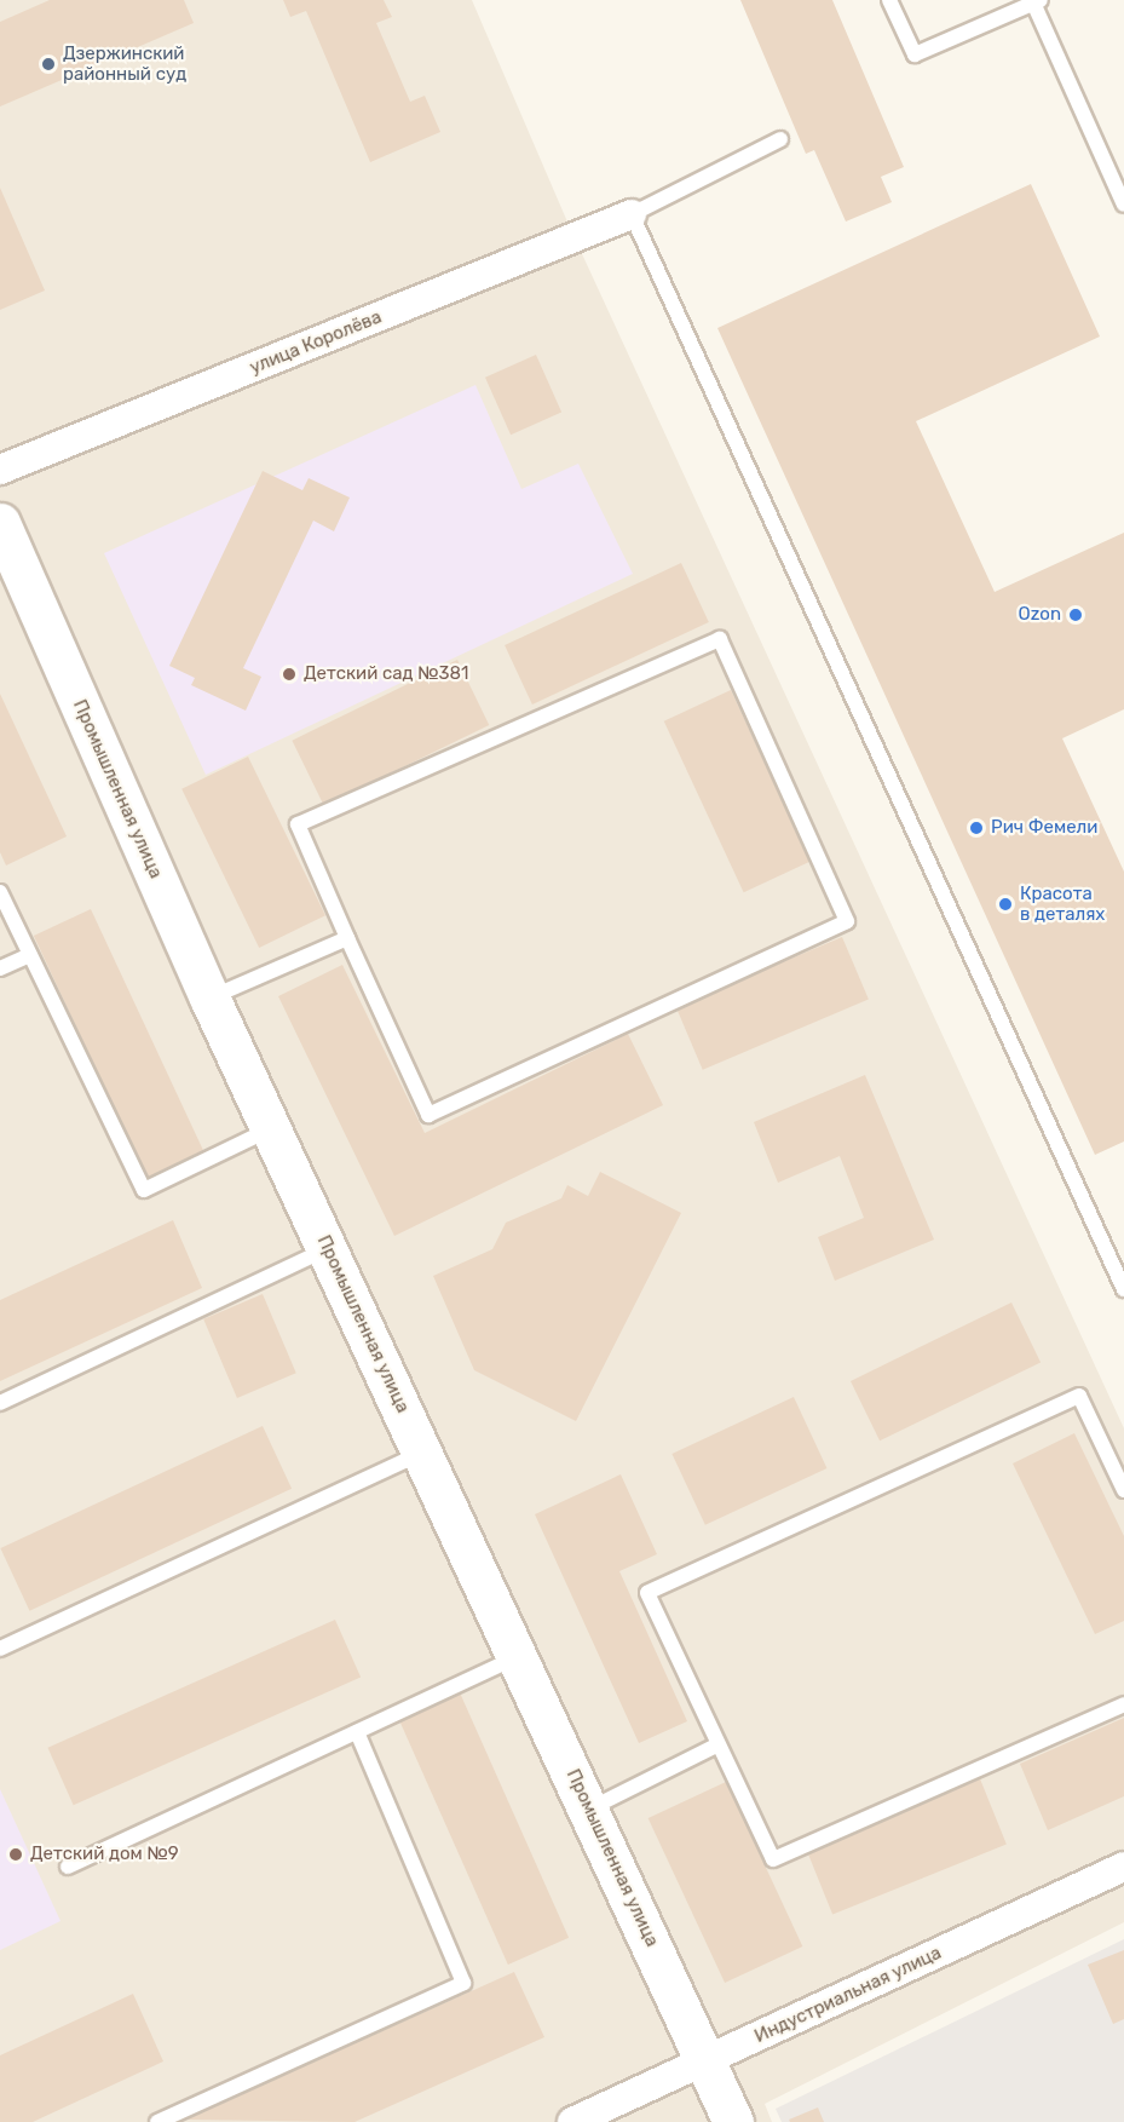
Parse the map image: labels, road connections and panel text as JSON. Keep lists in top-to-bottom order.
{
  "streets": {
    "street": ["улица Королёва", "Промышленная улица", "Индустриальная улица"]
  },
  "crossings": [
    ["Промышленная улица", "Индустриальная улица"]
  ],
  "places": [
    "Дзержинский районный суд",
    "Ozon",
    "Детский сад №381",
    "Рич Фемели",
    "Красота в деталях",
    "Детский дом №9"
  ]
}
